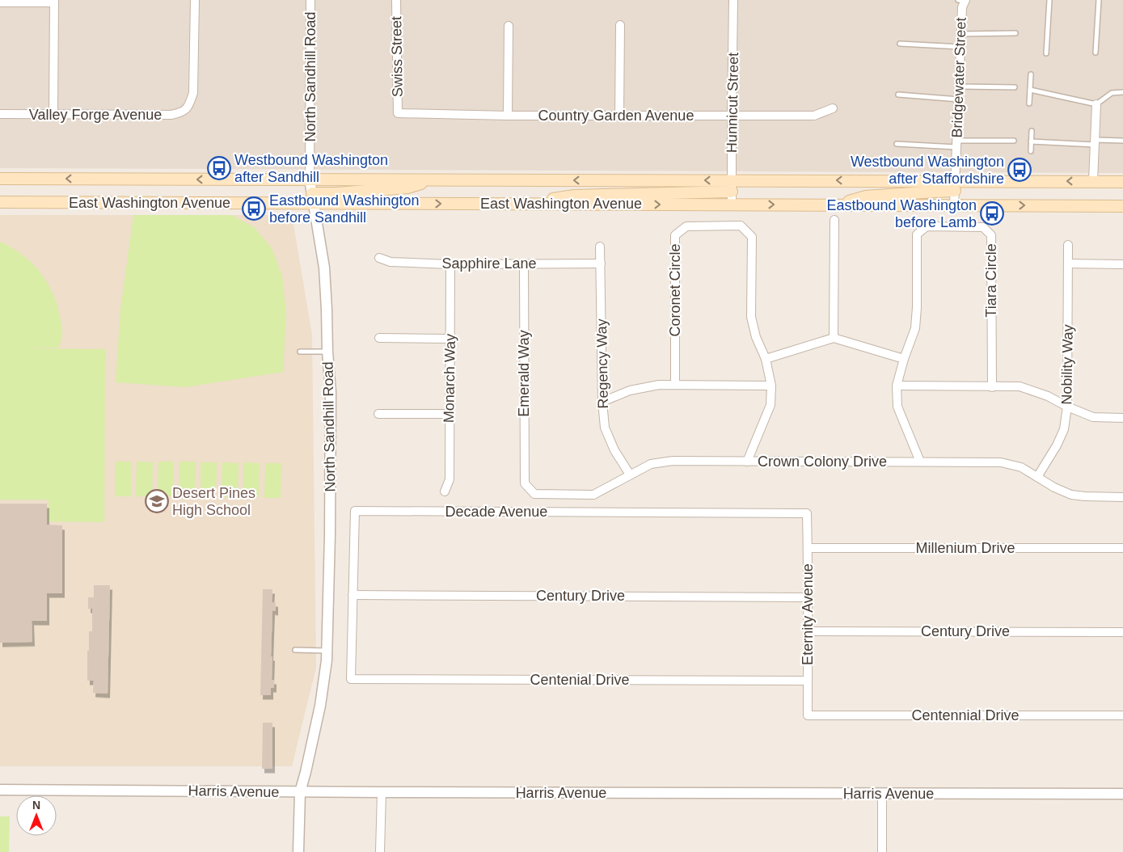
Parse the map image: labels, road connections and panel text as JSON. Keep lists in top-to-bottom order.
{
  "streets": {
    "main road": ["East Washington Avenue"],
    "street": [
      "Swiss Street",
      "North Sandhill Road",
      "Bridgewater Street",
      "Hunnicut Street",
      "Valley Forge Avenue",
      "Country Garden Avenue",
      "Sapphire Lane",
      "Tiara Circle",
      "Coronet Circle",
      "Regency Way",
      "Nobility Way",
      "Emerald Way",
      "Monarch Way",
      "Crown Colony Drive",
      "Decade Avenue",
      "Millenium Drive",
      "Century Drive",
      "Eternity Avenue",
      "Centenial Drive",
      "Centennial Drive",
      "Harris Avenue"
    ]
  },
  "crossings": [
    ["Swiss Street", "Country Garden Avenue"],
    ["North Sandhill Road", "East Washington Avenue"],
    ["North Sandhill Road", "Harris Avenue"],
    ["Bridgewater Street", "East Washington Avenue"],
    ["Hunnicut Street", "Country Garden Avenue"],
    ["Hunnicut Street", "East Washington Avenue"],
    ["Sapphire Lane", "Regency Way"],
    ["Sapphire Lane", "Emerald Way"],
    ["Sapphire Lane", "Monarch Way"],
    ["Tiara Circle", "Crown Colony Drive"],
    ["Regency Way", "Crown Colony Drive"],
    ["Nobility Way", "Crown Colony Drive"],
    ["Emerald Way", "Crown Colony Drive"],
    ["Decade Avenue", "Century Drive"],
    ["Decade Avenue", "Eternity Avenue"],
    ["Decade Avenue", "Centenial Drive"],
    ["Millenium Drive", "Eternity Avenue"],
    ["Century Drive", "Eternity Avenue"],
    ["Eternity Avenue", "Centenial Drive"],
    ["Eternity Avenue", "Centennial Drive"]
  ],
  "places": {
    "bus stop": [
      "Westbound Washington after Sandhill",
      "Westbound Washington after Staffordshire",
      "Eastbound Washington before Sandhill",
      "Eastbound Washington before Lamb"
    ],
    "school or university": ["Desert Pines High School"]
  },
  "north": "top"
}
